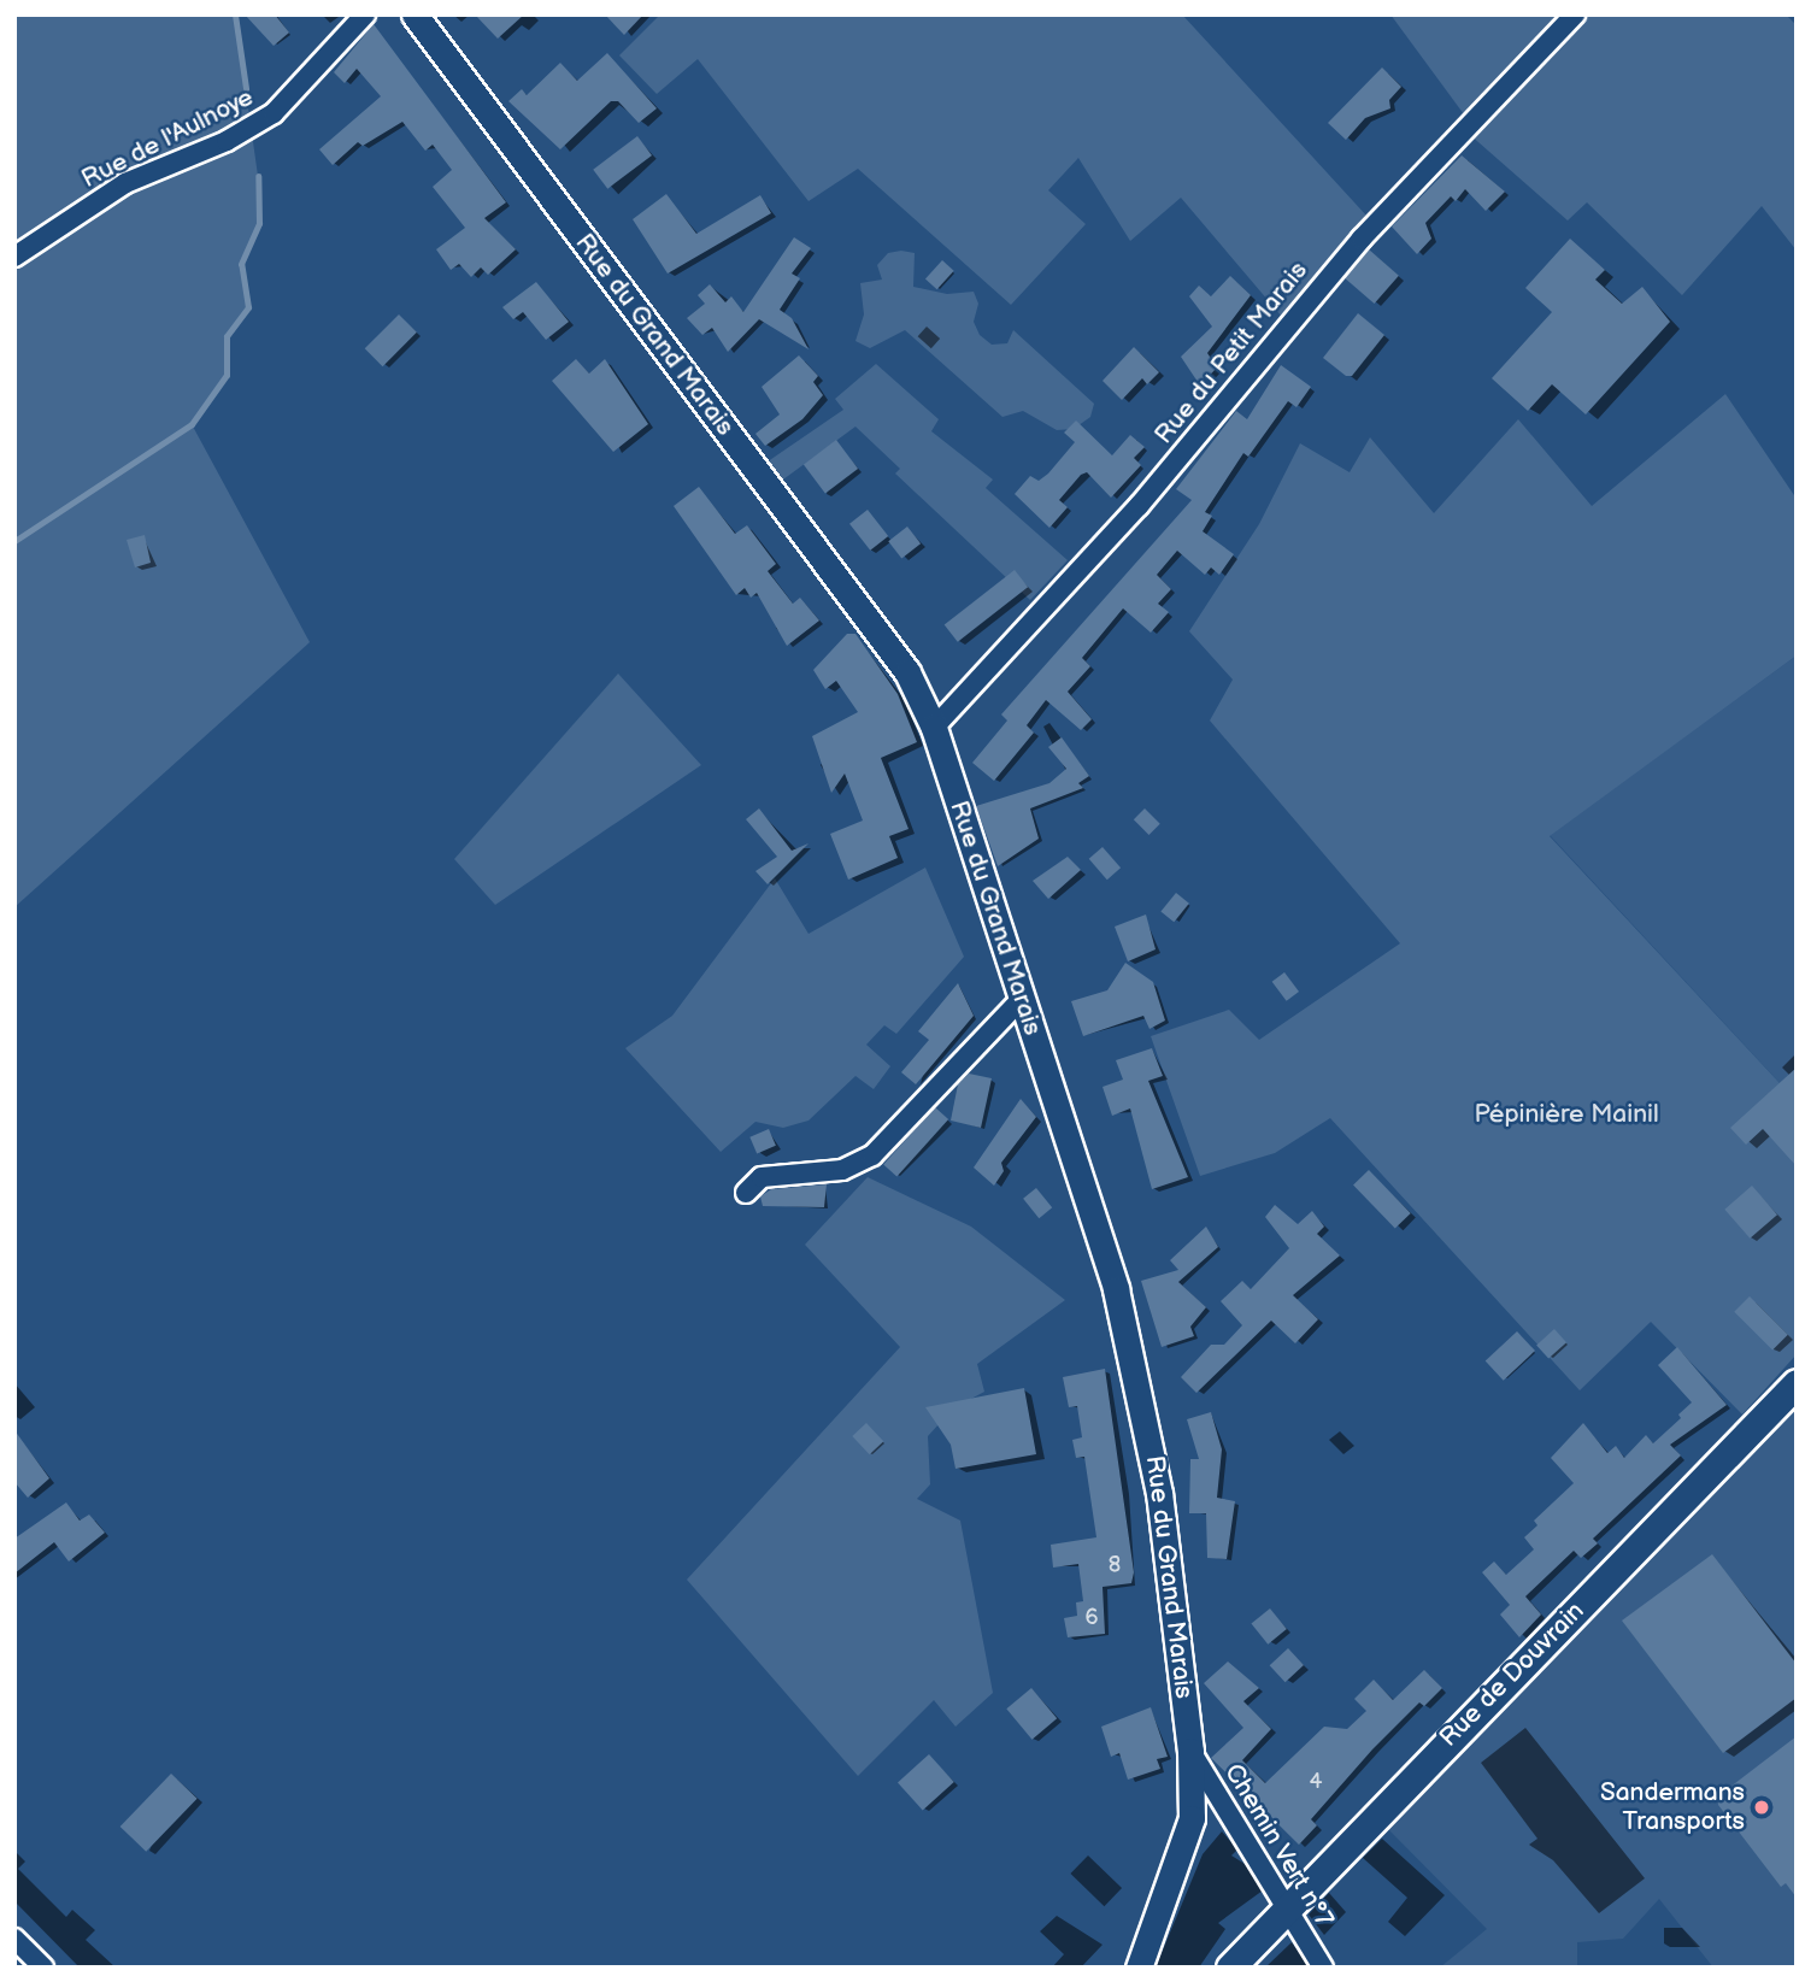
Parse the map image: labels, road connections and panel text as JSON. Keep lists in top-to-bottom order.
{
  "streets": {
    "main road": ["Rue de Douvrain"],
    "street": [
      "Rue de l'Aulnoye",
      "Rue du Grand Marais",
      "Rue du Petit Marais",
      "Chemin Vert n°7"
    ]
  },
  "crossings": [
    ["Rue du Grand Marais", "Rue du Petit Marais"],
    ["Rue du Grand Marais", "Chemin Vert n°7"],
    ["Rue de Douvrain", "Chemin Vert n°7"]
  ],
  "parks": ["Pépinière Mainil"],
  "places": ["Sandermans Transports"],
  "house_numbers": ["8", "6", "4"]
}
